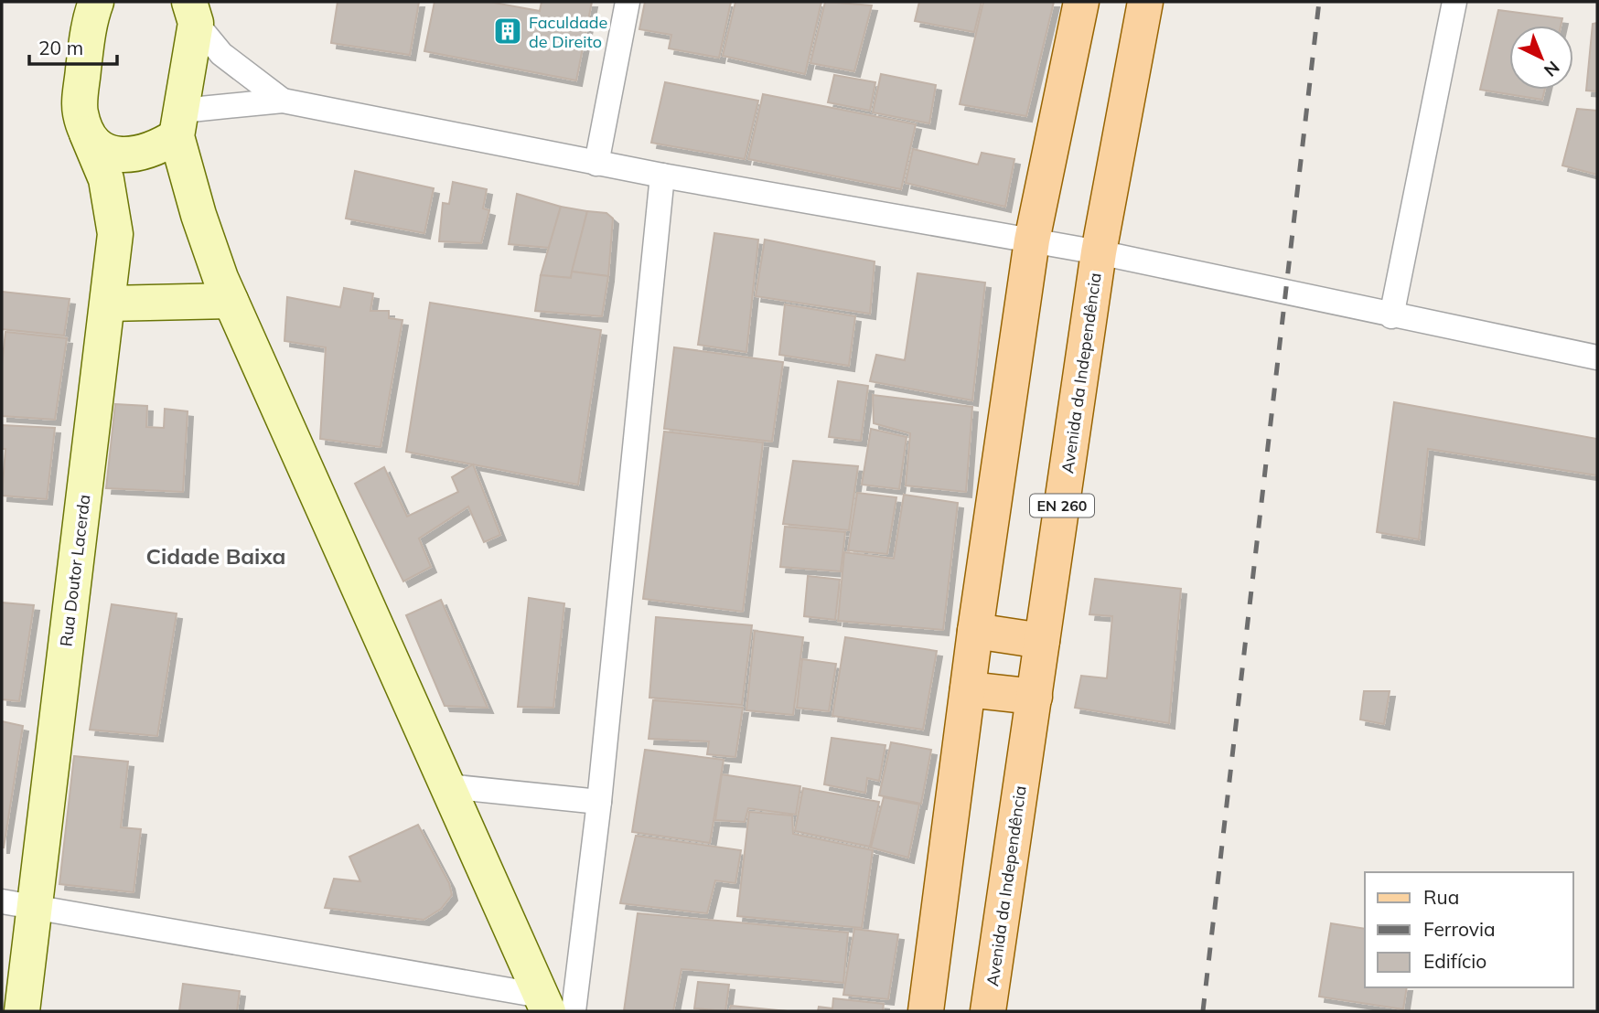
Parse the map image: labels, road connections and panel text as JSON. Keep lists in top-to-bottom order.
{
  "streets": {
    "main road": ["Avenida da Independência", "EN 260", "Rua Doutor Lacerda"]
  },
  "districts": ["Cidade Baixa"],
  "places": {
    "building": ["Faculdade de Direito"]
  },
  "legend": ["Rua", "Ferrovia", "Edifício"],
  "scale_bar": "20 m",
  "north": "bottom right"
}
